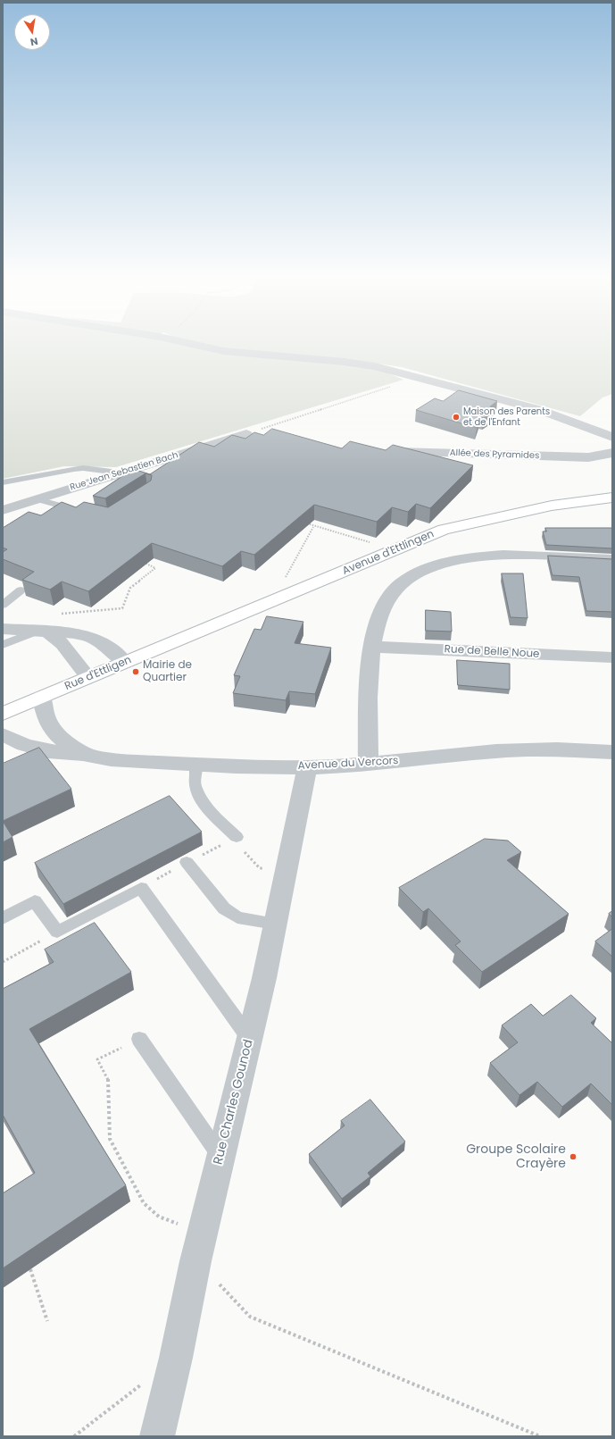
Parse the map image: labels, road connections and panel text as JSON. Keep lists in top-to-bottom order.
{
  "streets": {
    "street": [
      "Allée des Pyramides",
      "Rue Jean Sebastien Bach",
      "Avenue d'Ettlingen",
      "Rue de Belle Noue",
      "Rue d'Ettligen",
      "Avenue du Vercors",
      "Rue Charles Gounod"
    ]
  },
  "crossings": [
    ["Avenue d'Ettlingen", "Rue d'Ettligen"],
    ["Rue d'Ettligen", "Avenue du Vercors"],
    ["Avenue du Vercors", "Rue Charles Gounod"]
  ],
  "places": ["Maison des Parents et de l'Enfant", "Mairie de Quartier", "Groupe Scolaire Crayère"],
  "north": "bottom"
}
